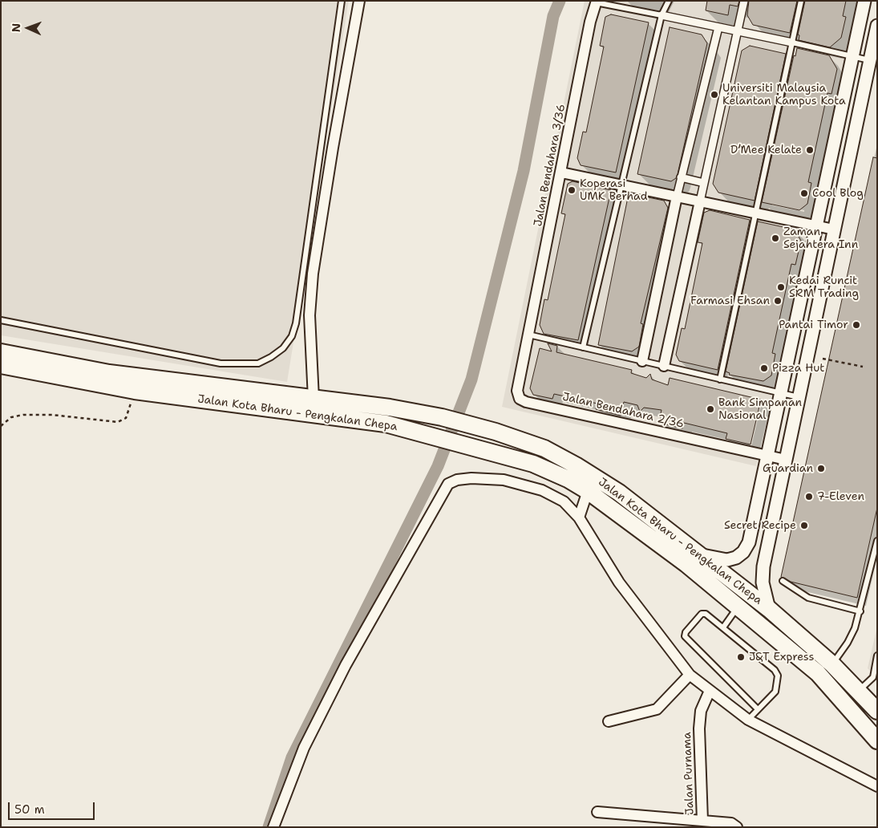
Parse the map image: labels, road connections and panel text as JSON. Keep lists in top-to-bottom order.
{
  "streets": {
    "main road": ["Jalan Kota Bharu - Pengkalan Chepa"],
    "street": ["Jalan Bendahara 3/36", "Jalan Bendahara 2/36", "Jalan Purnama"]
  },
  "crossings": [
    ["Jalan Bendahara 3/36", "Jalan Bendahara 2/36"]
  ],
  "places": [
    "Universiti Malaysia Kelantan Kampus Kota",
    "D’Mee Kelate",
    "Koperasi UMK Berhad",
    "Cool Blog",
    "Zaman Sejahtera Inn",
    "Kedai Runcit SRM Trading",
    "Farmasi Ehsan",
    "Pantai Timor",
    "Pizza Hut",
    "Bank Simpanan Nasional",
    "Guardian",
    "7-Eleven",
    "Secret Recipe",
    "J&T Express"
  ],
  "scale_bar": "50 m",
  "north": "left"
}
